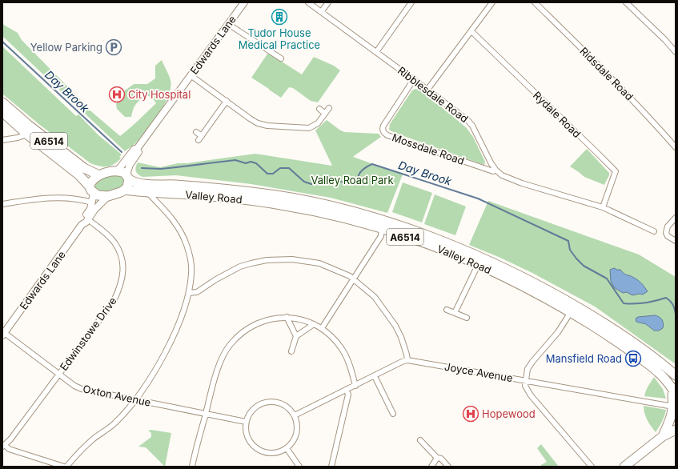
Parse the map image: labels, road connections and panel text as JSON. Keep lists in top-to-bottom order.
{
  "streets": {
    "highway": ["A6514", "Valley Road"],
    "street": [
      "Edwards Lane",
      "Ridsdale Road",
      "Ribblesdale Road",
      "Rydale Road",
      "Mossdale Road",
      "Edwinstowe Drive",
      "Joyce Avenue",
      "Oxton Avenue"
    ]
  },
  "crossings": [
    ["Edwards Lane", "A6514"],
    ["Edwards Lane", "Valley Road"],
    ["Edwards Lane", "Edwinstowe Drive"],
    ["Edwards Lane", "Oxton Avenue"],
    ["Ribblesdale Road", "Mossdale Road"],
    ["A6514", "Valley Road"],
    ["Edwinstowe Drive", "Oxton Avenue"]
  ],
  "water": ["Day Brook"],
  "parks": ["Valley Road Park"],
  "places": {
    "building": ["Tudor House Medical Practice"],
    "parking": ["Yellow Parking"],
    "hospital": ["City Hospital", "Hopewood"],
    "bus stop": ["Mansfield Road"]
  }
}
